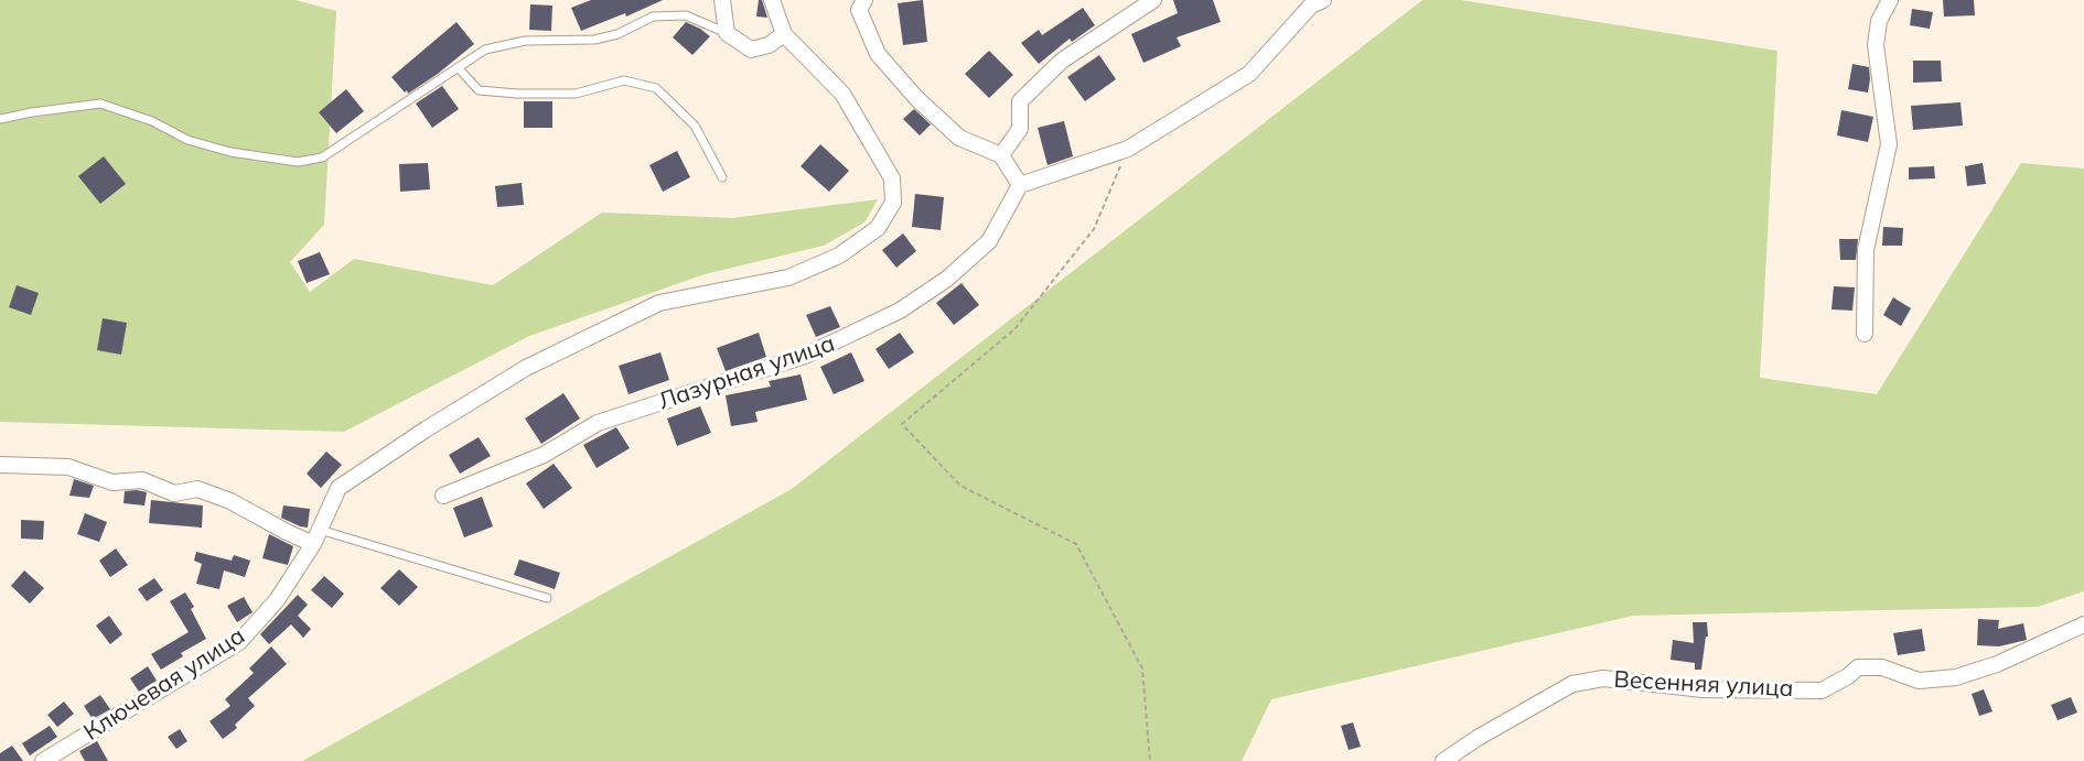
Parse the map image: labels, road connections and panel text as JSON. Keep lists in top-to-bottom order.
{
  "streets": {
    "street": ["Лазурная улица", "Ключевая улица", "Весенняя улица"]
  }
}
